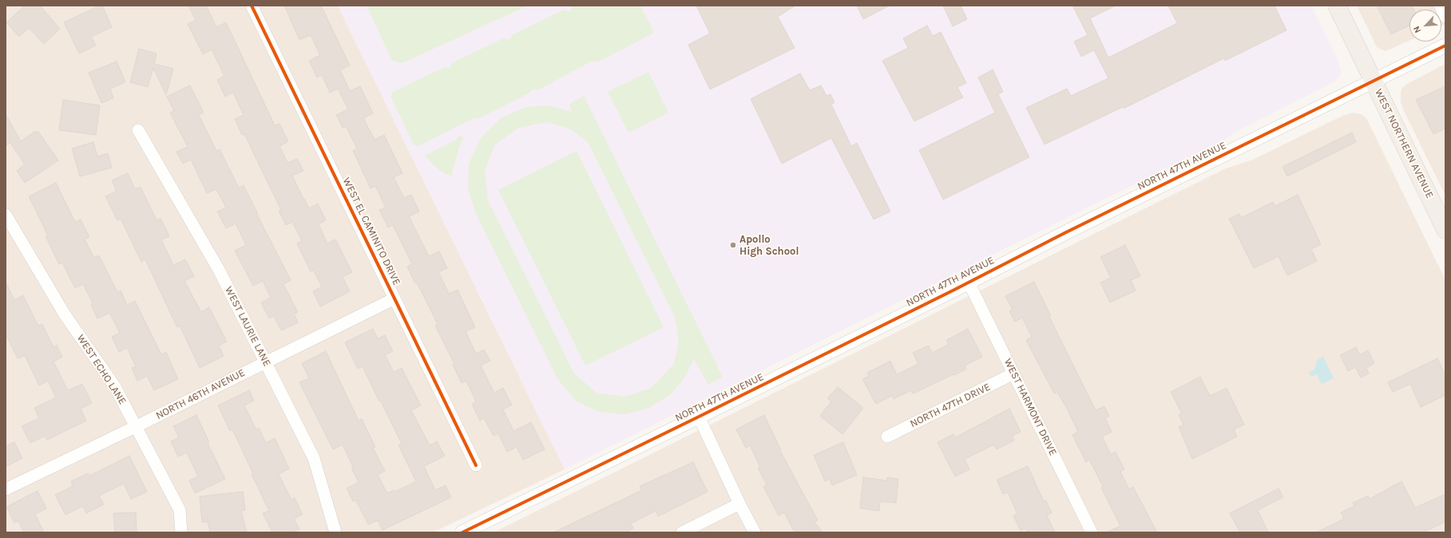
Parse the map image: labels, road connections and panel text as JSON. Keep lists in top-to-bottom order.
{
  "streets": {
    "main road": ["WEST NORTHERN AVENUE"],
    "street": [
      "NORTH 47TH AVENUE",
      "WEST EL CAMINITO DRIVE",
      "WEST LAURIE LANE",
      "WEST ECHO LANE",
      "NORTH 46TH AVENUE",
      "NORTH 47TH DRIVE",
      "WEST HARMONT DRIVE"
    ]
  },
  "crossings": [
    ["WEST NORTHERN AVENUE", "NORTH 47TH AVENUE"],
    ["NORTH 47TH AVENUE", "WEST HARMONT DRIVE"],
    ["WEST EL CAMINITO DRIVE", "NORTH 46TH AVENUE"],
    ["WEST LAURIE LANE", "NORTH 46TH AVENUE"],
    ["WEST ECHO LANE", "NORTH 46TH AVENUE"],
    ["NORTH 47TH DRIVE", "WEST HARMONT DRIVE"]
  ],
  "places": ["Apollo High School"],
  "north": "bottom left"
}
